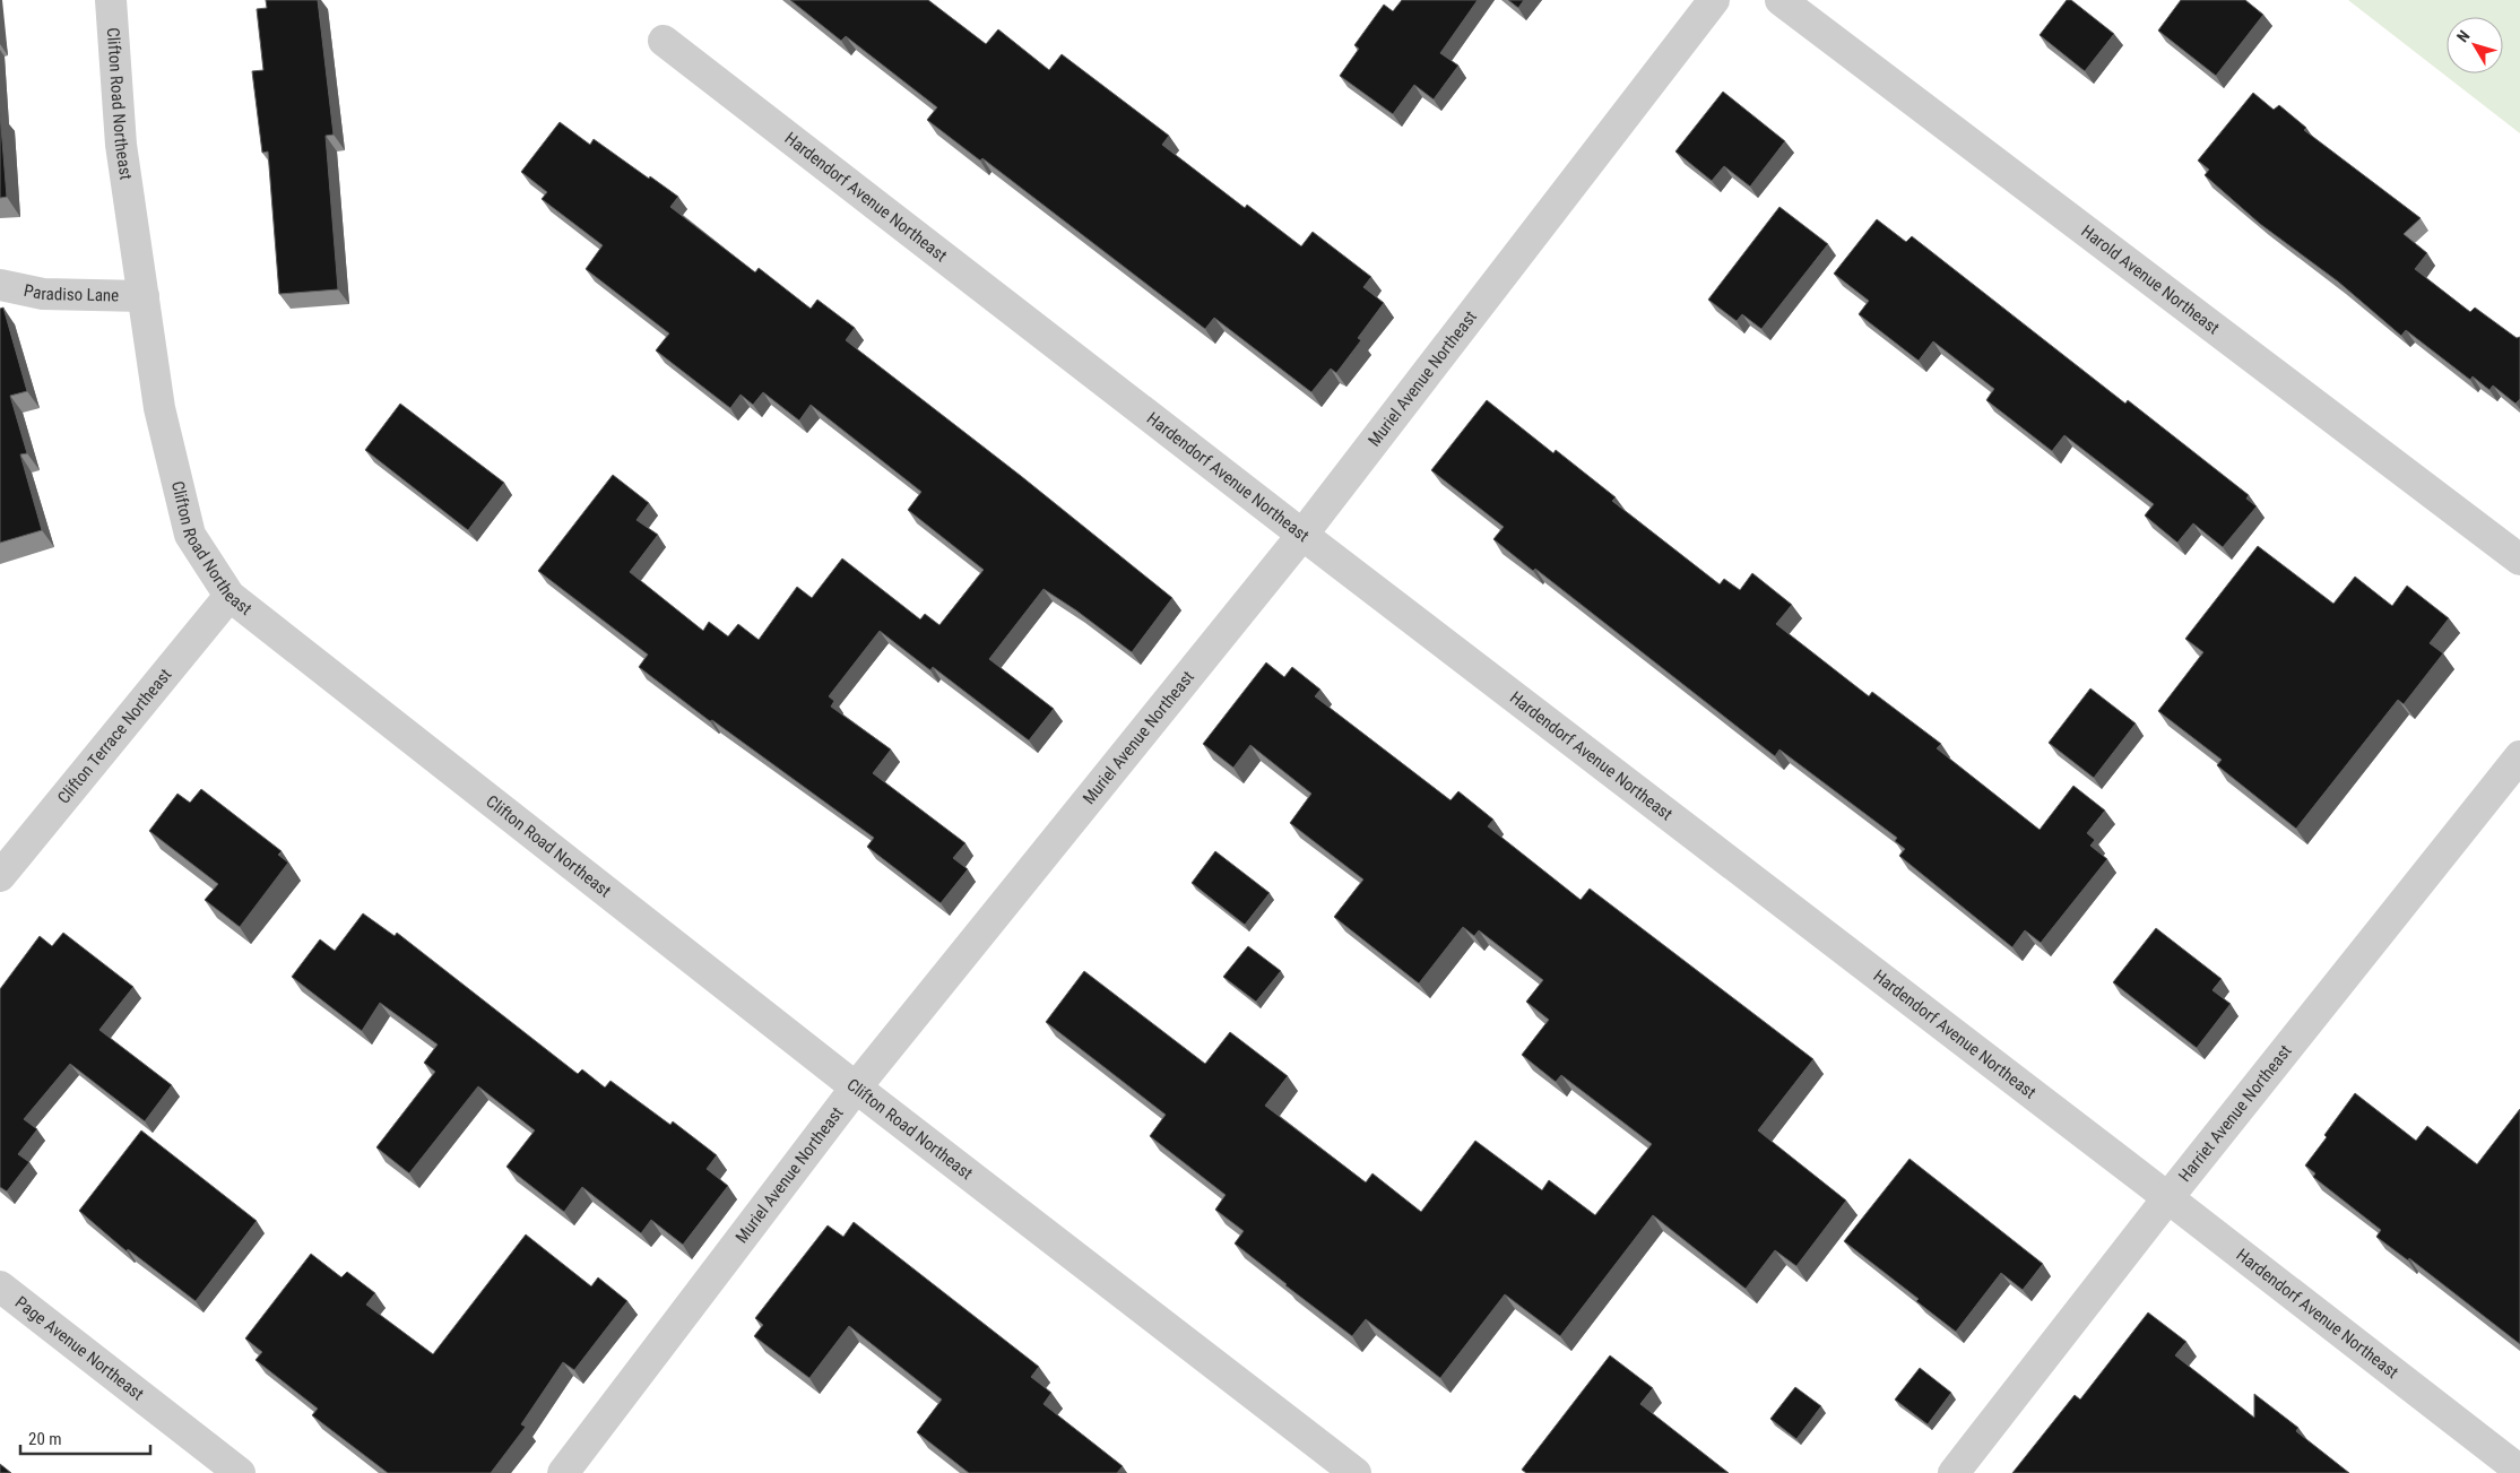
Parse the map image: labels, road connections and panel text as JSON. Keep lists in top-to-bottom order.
{
  "streets": {
    "street": [
      "Clifton Road Northeast",
      "Hardendorf Avenue Northeast",
      "Harold Avenue Northeast",
      "Paradiso Lane",
      "Muriel Avenue Northeast",
      "Clifton Terrace Northeast",
      "Harriet Avenue Northeast",
      "Page Avenue Northeast"
    ]
  },
  "crossings": [
    ["Clifton Road Northeast", "Paradiso Lane"],
    ["Clifton Road Northeast", "Muriel Avenue Northeast"],
    ["Clifton Road Northeast", "Clifton Terrace Northeast"],
    ["Hardendorf Avenue Northeast", "Muriel Avenue Northeast"],
    ["Hardendorf Avenue Northeast", "Harriet Avenue Northeast"]
  ],
  "scale_bar": "20 m",
  "north": "top left"
}
